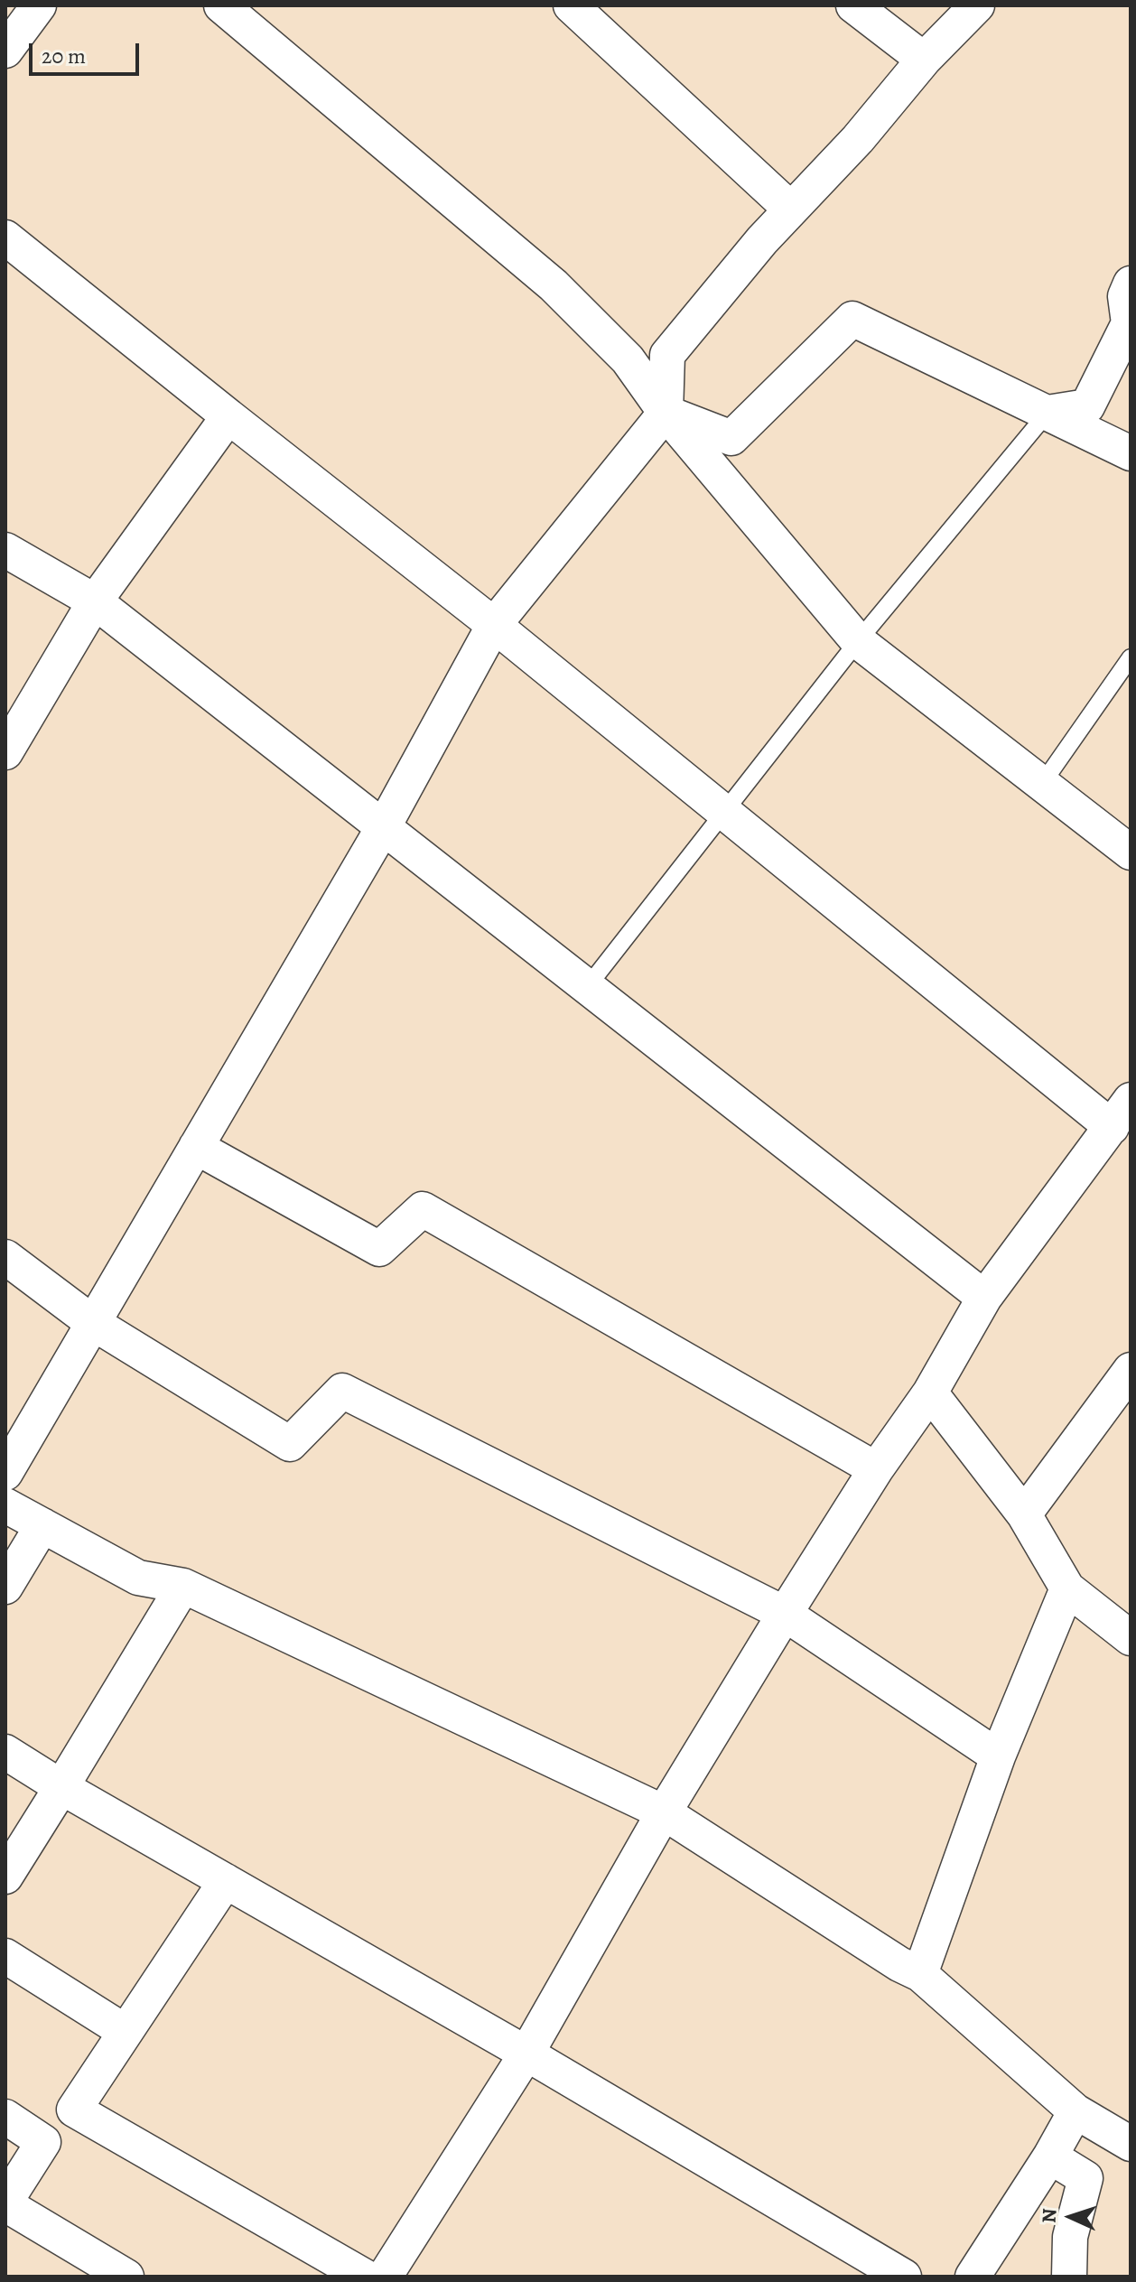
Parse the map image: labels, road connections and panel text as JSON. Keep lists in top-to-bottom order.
{
  "scale_bar": "20 m",
  "north": "left"
}
